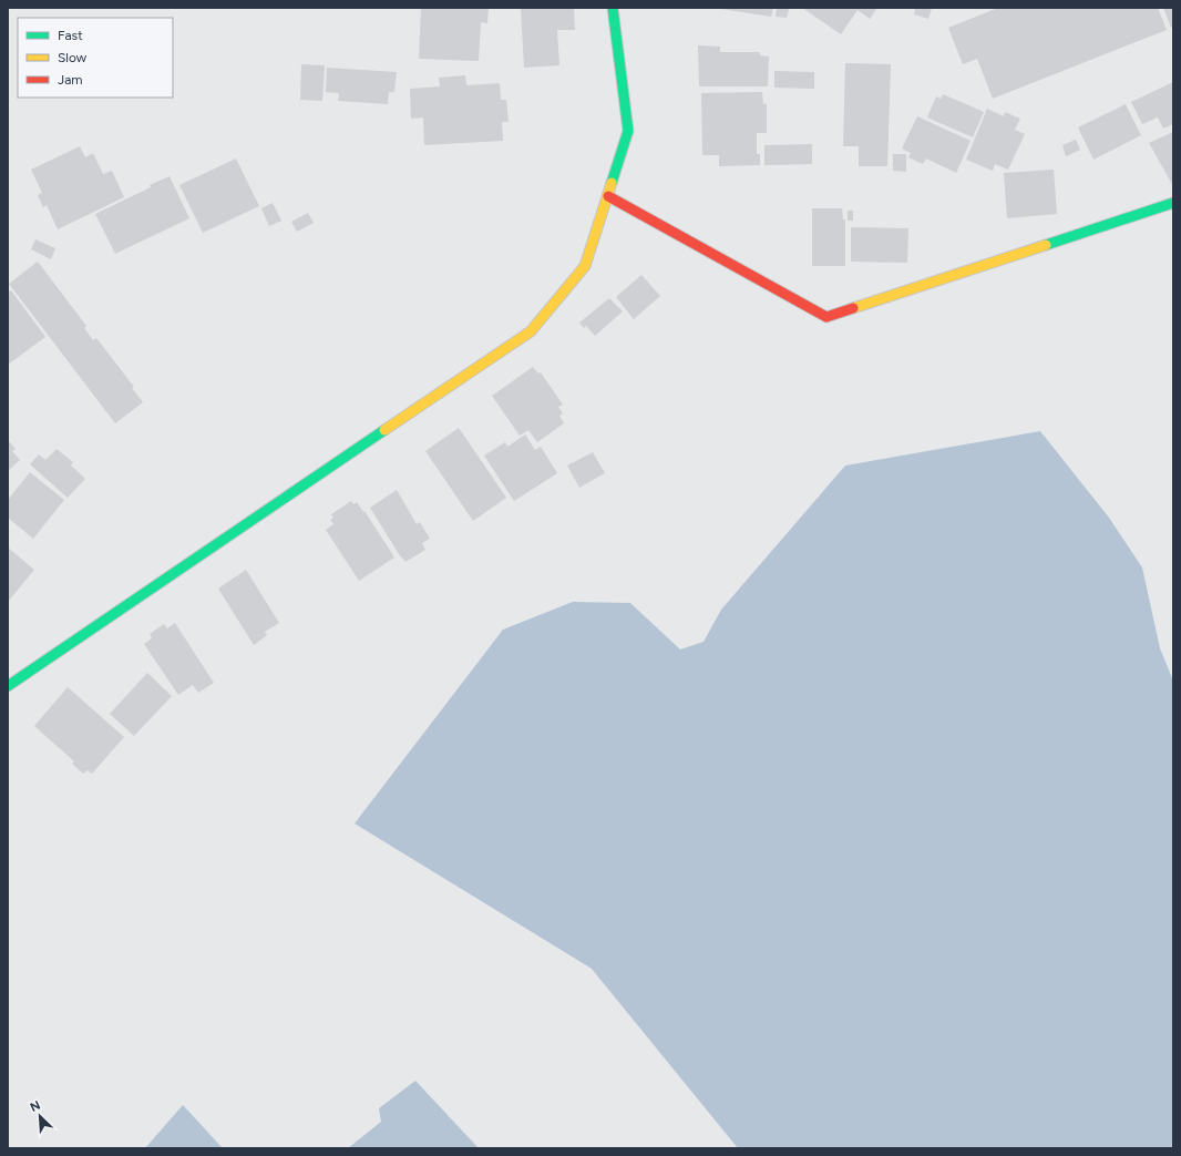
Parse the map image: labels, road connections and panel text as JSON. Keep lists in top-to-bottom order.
{
  "legend": ["Fast", "Slow", "Jam"],
  "north": "top left"
}
